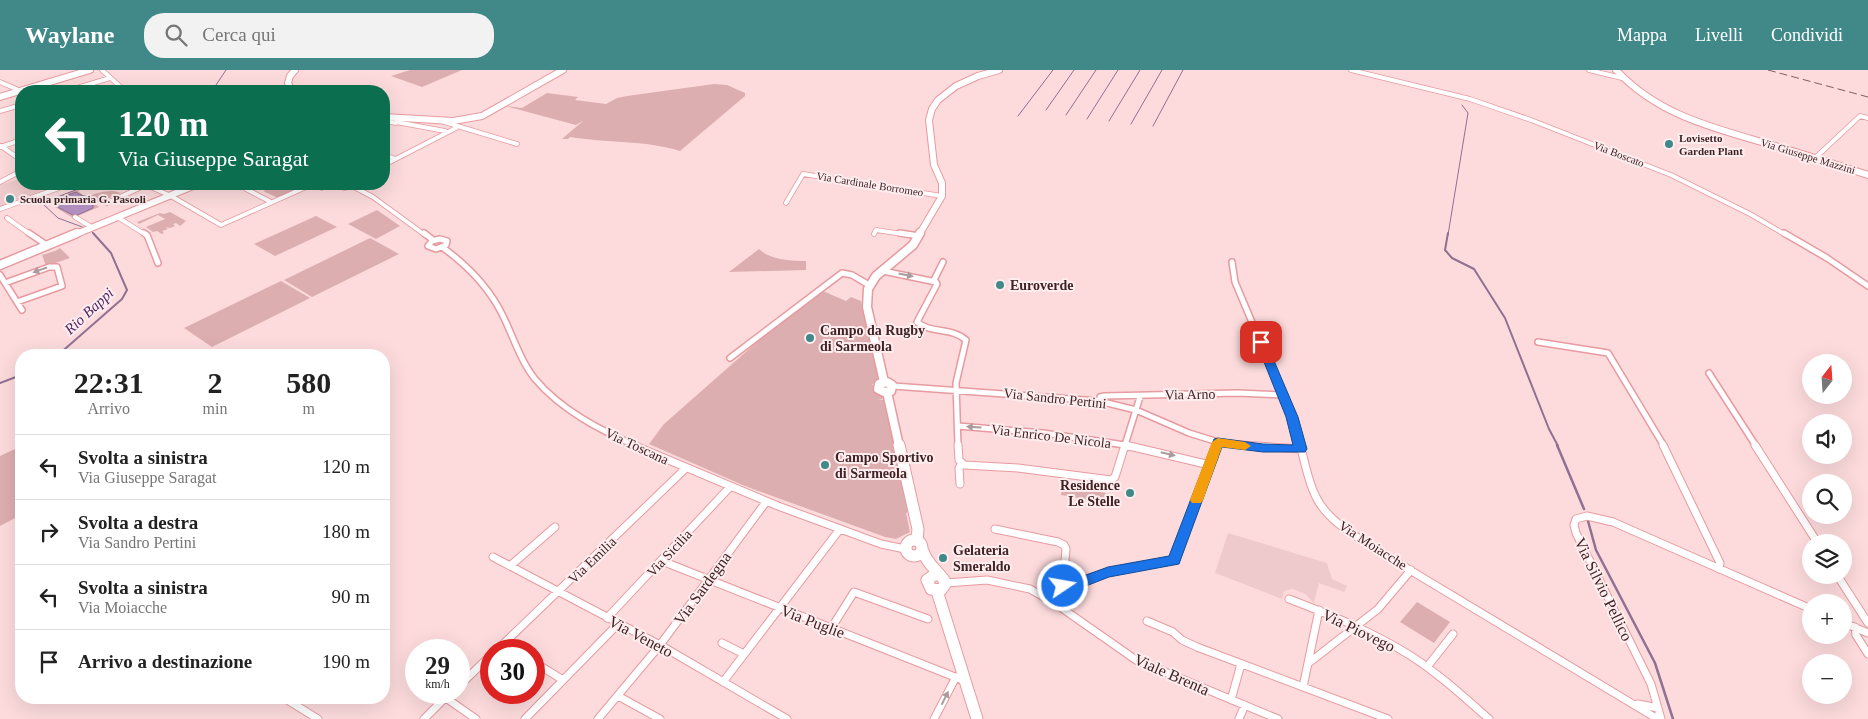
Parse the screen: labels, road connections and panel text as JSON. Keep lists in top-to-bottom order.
{
  "streets": {
    "street": [
      "Via Boscato",
      "Via Giuseppe Mazzini",
      "Via Cardinale Borromeo",
      "Via Arno",
      "Via Sandro Pertini",
      "Via Enrico De Nicola",
      "Via Toscana",
      "Via Moiacche",
      "Via Sicilia",
      "Via Emilia",
      "Via Sardegna",
      "Via Silvio Pellico",
      "Via Puglie",
      "Via Piovego",
      "Via Veneto",
      "Viale Brenta"
    ]
  },
  "crossings": [
    ["Via Arno", "Via Sandro Pertini"],
    ["Via Arno", "Via Moiacche"],
    ["Via Sandro Pertini", "Via Enrico De Nicola"],
    ["Via Sandro Pertini", "Via Moiacche"],
    ["Via Toscana", "Via Sicilia"],
    ["Via Toscana", "Via Emilia"],
    ["Via Toscana", "Via Sardegna"],
    ["Via Moiacche", "Via Silvio Pellico"],
    ["Via Sicilia", "Via Puglie"],
    ["Via Sicilia", "Via Veneto"],
    ["Via Emilia", "Via Veneto"],
    ["Via Sardegna", "Via Puglie"],
    ["Via Sardegna", "Via Veneto"]
  ],
  "one_way": ["Via Enrico De Nicola"],
  "water": ["Rio Bappi"],
  "places": [
    "Lovisetto Garden Plant",
    "Scuola primaria G. Pascoli",
    "Euroverde",
    "Campo da Rugby di Sarmeola",
    "Campo Sportivo di Sarmeola",
    "Residence Le Stelle",
    "Gelateria Smeraldo"
  ],
  "north": "top",
  "page": {
    "header": "Waylane",
    "search": "Cerca qui",
    "nav": ["Mappa", "Livelli", "Condividi"],
    "turn": ["120 m", "Via Giuseppe Saragat"],
    "eta": [
      "22:31",
      "Arrivo",
      "2",
      "min",
      "580",
      "m"
    ],
    "map_buttons": ["+", "−"],
    "list": [
      {
        "name": "Svolta a sinistra",
        "note": "Via Giuseppe Saragat",
        "value": "120 m"
      },
      {
        "name": "Svolta a destra",
        "note": "Via Sandro Pertini",
        "value": "180 m"
      },
      {
        "name": "Svolta a sinistra",
        "note": "Via Moiacche",
        "value": "90 m"
      },
      {
        "name": "Arrivo a destinazione",
        "value": "190 m"
      }
    ],
    "speed": "29 km/h",
    "limit": "30"
  }
}
